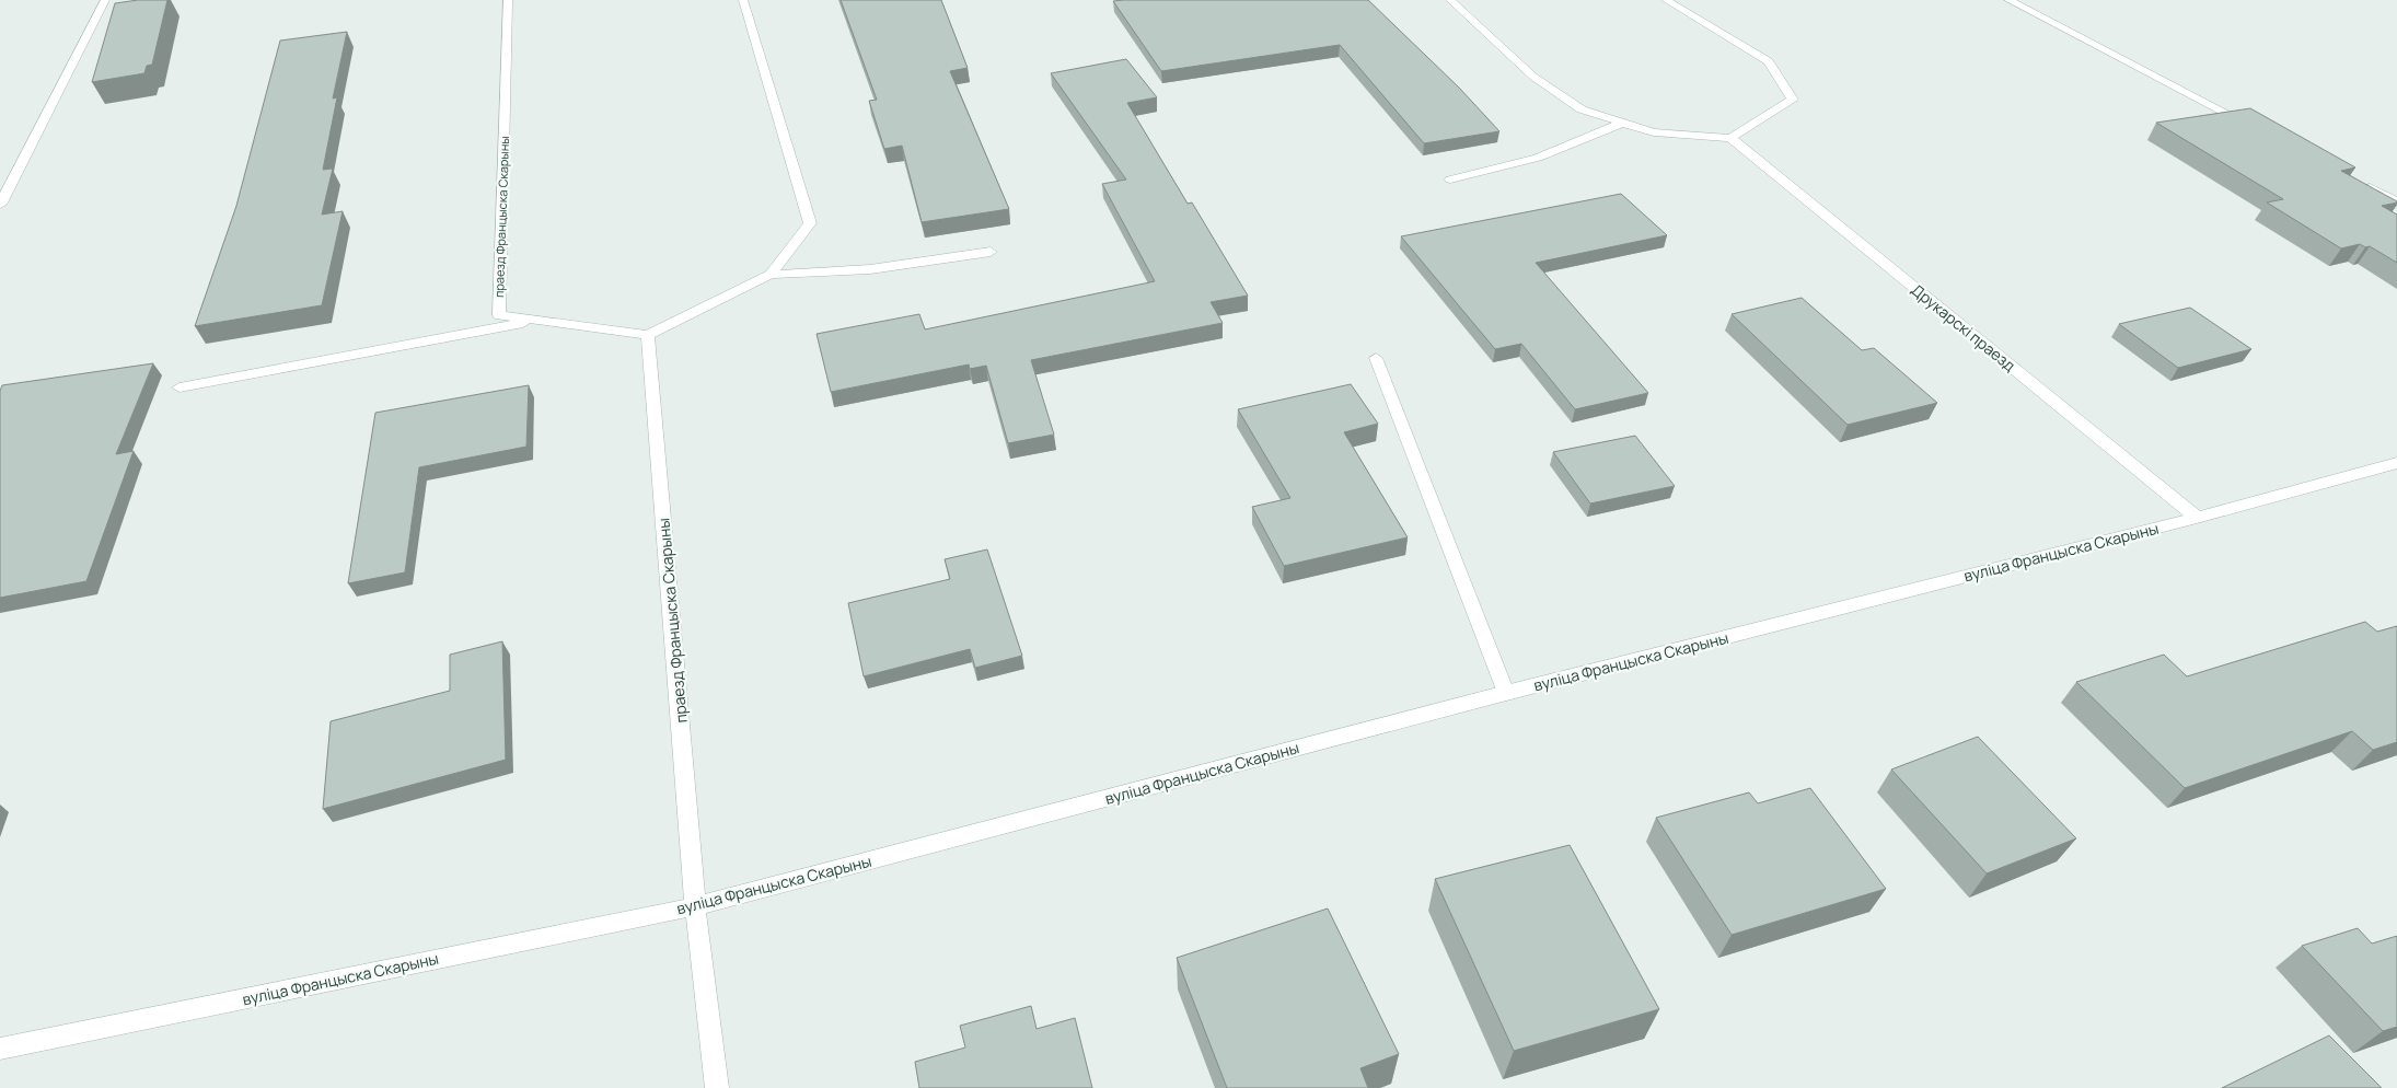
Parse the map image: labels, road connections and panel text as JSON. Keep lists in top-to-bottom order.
{
  "streets": {
    "street": ["праезд Францыска Скарыны", "Друкарскі праезд", "вуліца Францыска Скарыны"]
  },
  "crossings": [
    ["праезд Францыска Скарыны", "вуліца Францыска Скарыны"],
    ["Друкарскі праезд", "вуліца Францыска Скарыны"]
  ]
}
